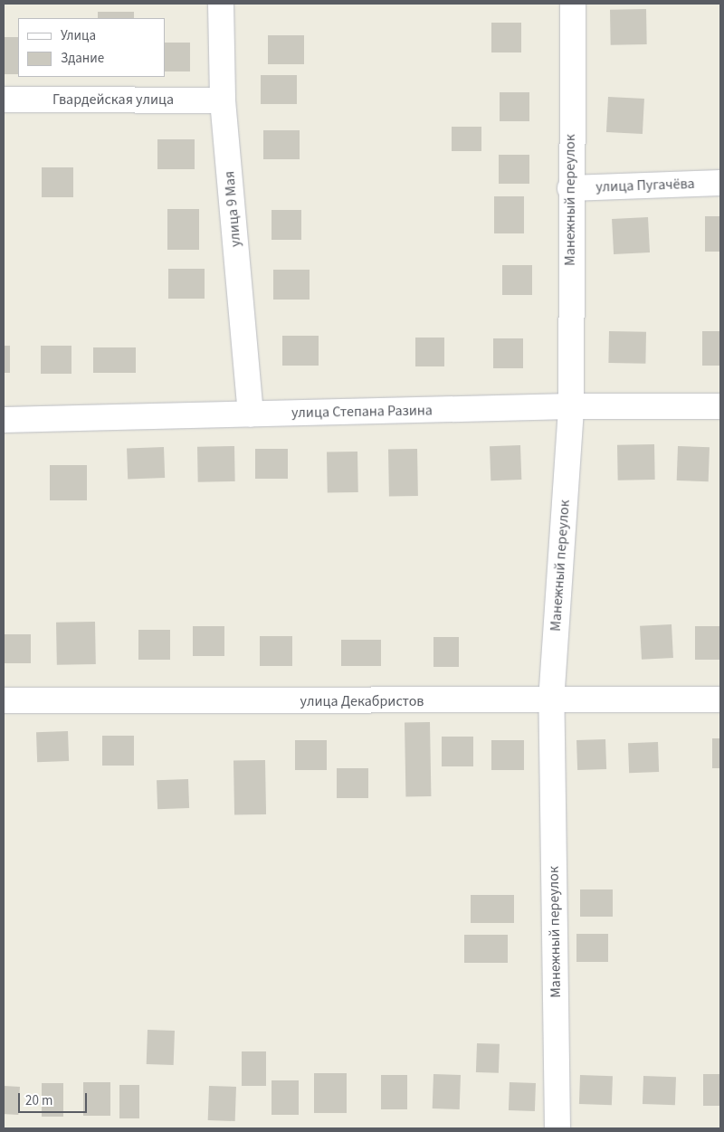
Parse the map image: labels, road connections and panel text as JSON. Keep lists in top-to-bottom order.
{
  "streets": {
    "street": [
      "Гвардейская улица",
      "улица Пугачёва",
      "Манежный переулок",
      "улица 9 Мая",
      "улица Степана Разина",
      "улица Декабристов"
    ]
  },
  "crossings": [
    ["Гвардейская улица", "улица 9 Мая"],
    ["улица Пугачёва", "Манежный переулок"],
    ["Манежный переулок", "улица Степана Разина"],
    ["Манежный переулок", "улица Декабристов"],
    ["улица 9 Мая", "улица Степана Разина"]
  ],
  "legend": ["Улица", "Здание"],
  "scale_bar": "20 m"
}
